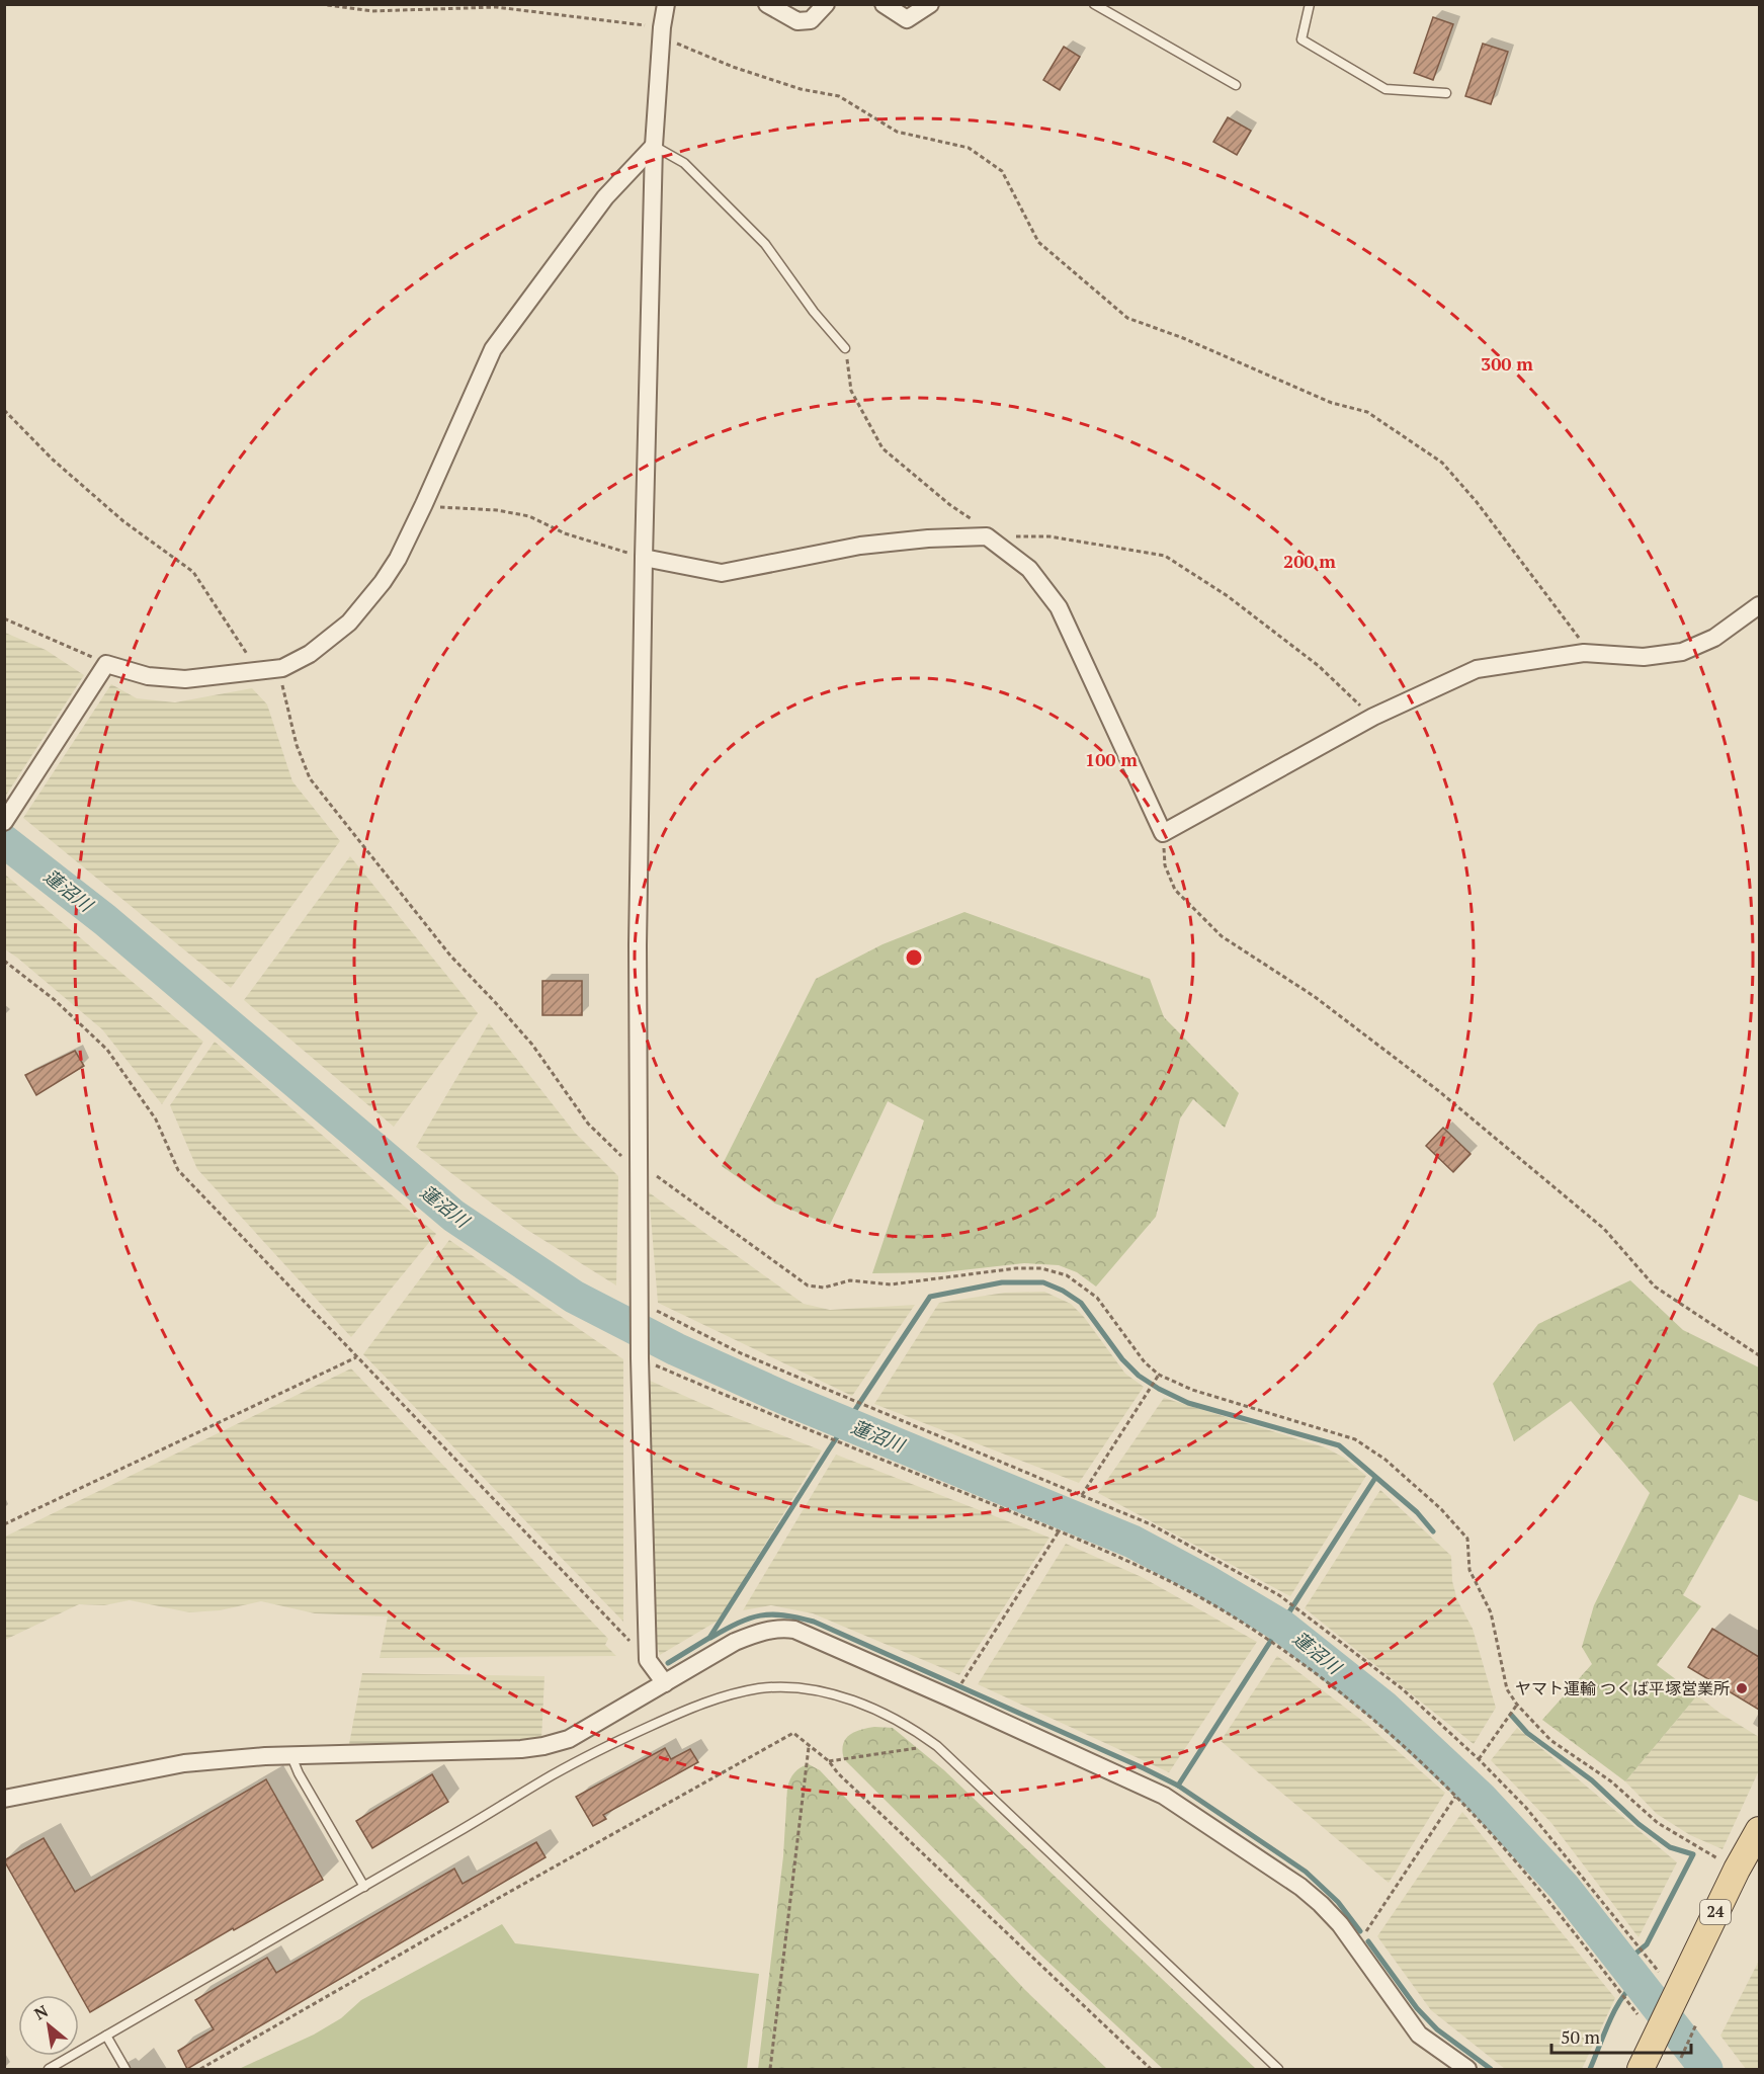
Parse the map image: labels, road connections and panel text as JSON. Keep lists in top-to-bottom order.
{
  "streets": {
    "main road": ["24"]
  },
  "water": ["蓮沼川"],
  "places": ["ヤマト運輸 つくば平塚営業所"],
  "scale_bar": "50 m",
  "north": "top left",
  "rings": ["300 m", "200 m", "100 m"]
}
